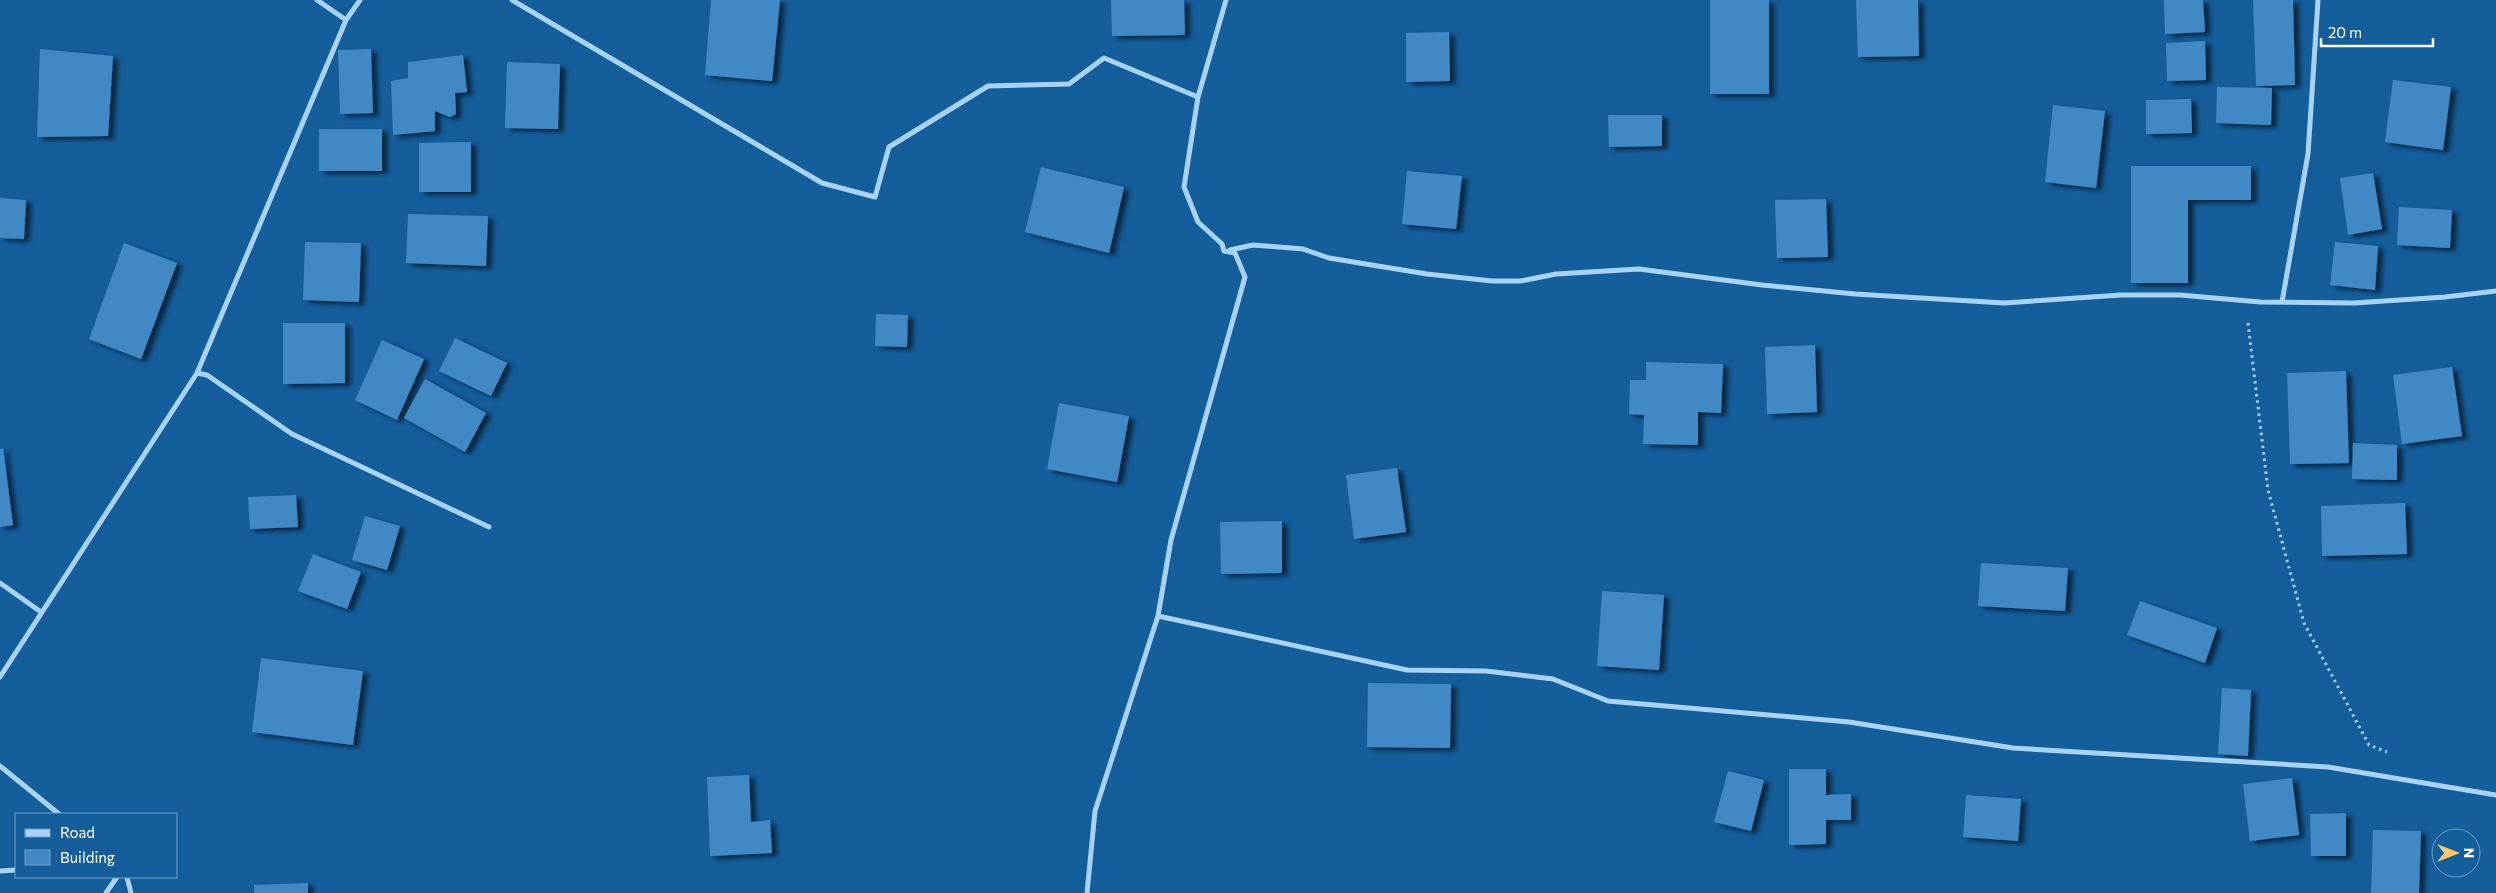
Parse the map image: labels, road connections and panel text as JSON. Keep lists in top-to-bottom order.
{
  "legend": ["Road", "Building"],
  "scale_bar": "20 m",
  "north": "right"
}
